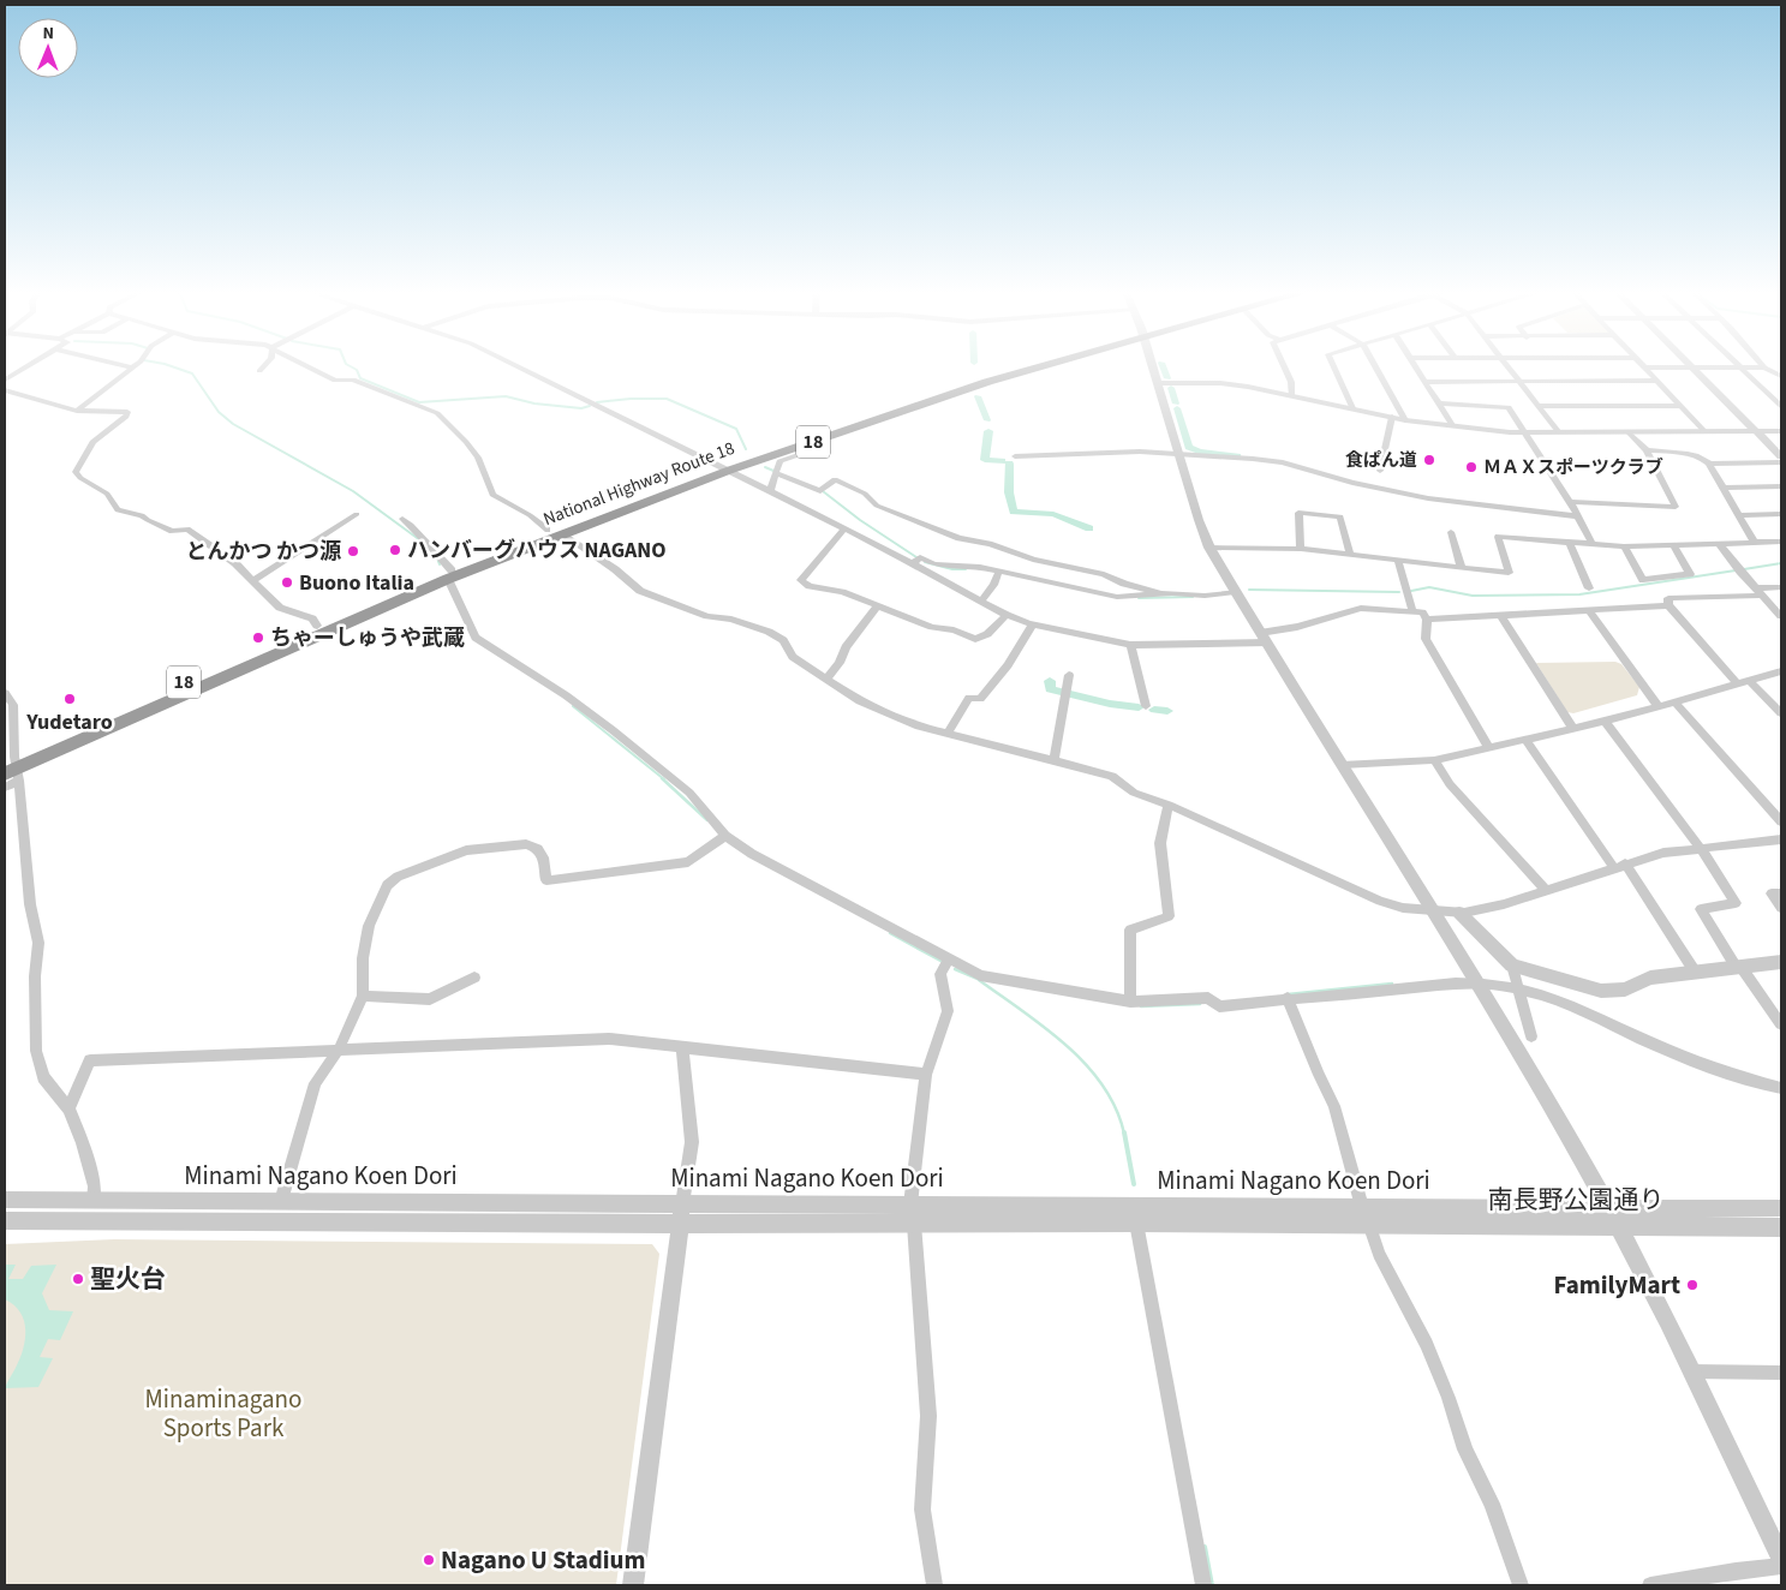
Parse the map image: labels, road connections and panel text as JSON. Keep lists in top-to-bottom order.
{
  "streets": {
    "highway": ["18", "National Highway Route 18"],
    "street": ["Minami Nagano Koen Dori", "南長野公園通り"]
  },
  "crossings": [
    ["Minami Nagano Koen Dori", "南長野公園通り"]
  ],
  "parks": ["Minaminagano Sports Park"],
  "places": [
    "食ぱん道",
    "ＭＡＸスポーツクラブ",
    "ハンバーグハウス NAGANO",
    "とんかつ かつ源",
    "Buono Italia",
    "ちゃーしゅうや武蔵",
    "Yudetaro",
    "聖火台",
    "FamilyMart",
    "Nagano U Stadium"
  ],
  "north": "top"
}
